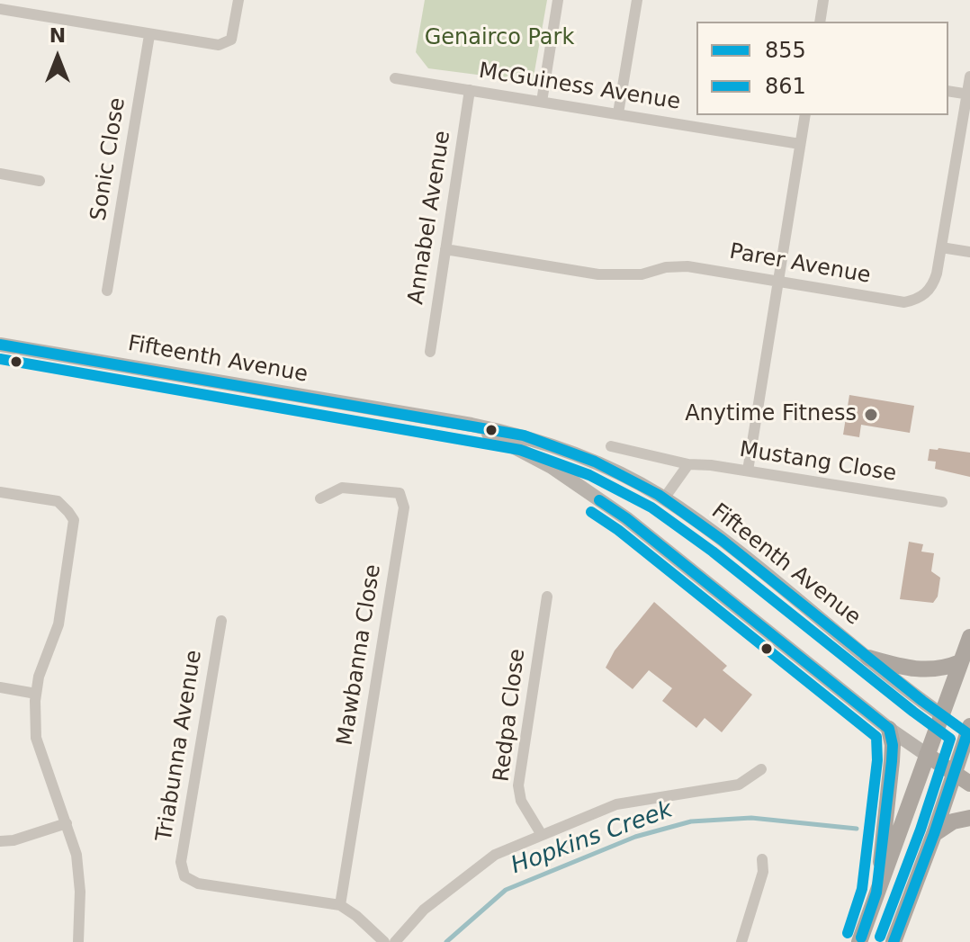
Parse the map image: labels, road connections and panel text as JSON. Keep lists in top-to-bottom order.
{
  "streets": {
    "main road": ["Fifteenth Avenue"],
    "street": [
      "McGuiness Avenue",
      "Sonic Close",
      "Annabel Avenue",
      "Parer Avenue",
      "Mustang Close",
      "Mawbanna Close",
      "Redpa Close",
      "Triabunna Avenue"
    ]
  },
  "crossings": [
    ["McGuiness Avenue", "Annabel Avenue"],
    ["Annabel Avenue", "Parer Avenue"],
    ["Mawbanna Close", "Triabunna Avenue"]
  ],
  "water": ["Hopkins Creek"],
  "parks": ["Genairco Park"],
  "places": ["Anytime Fitness"],
  "lines": ["transit line 855", "transit line 861"],
  "legend": ["855", "861"],
  "north": "top"
}
